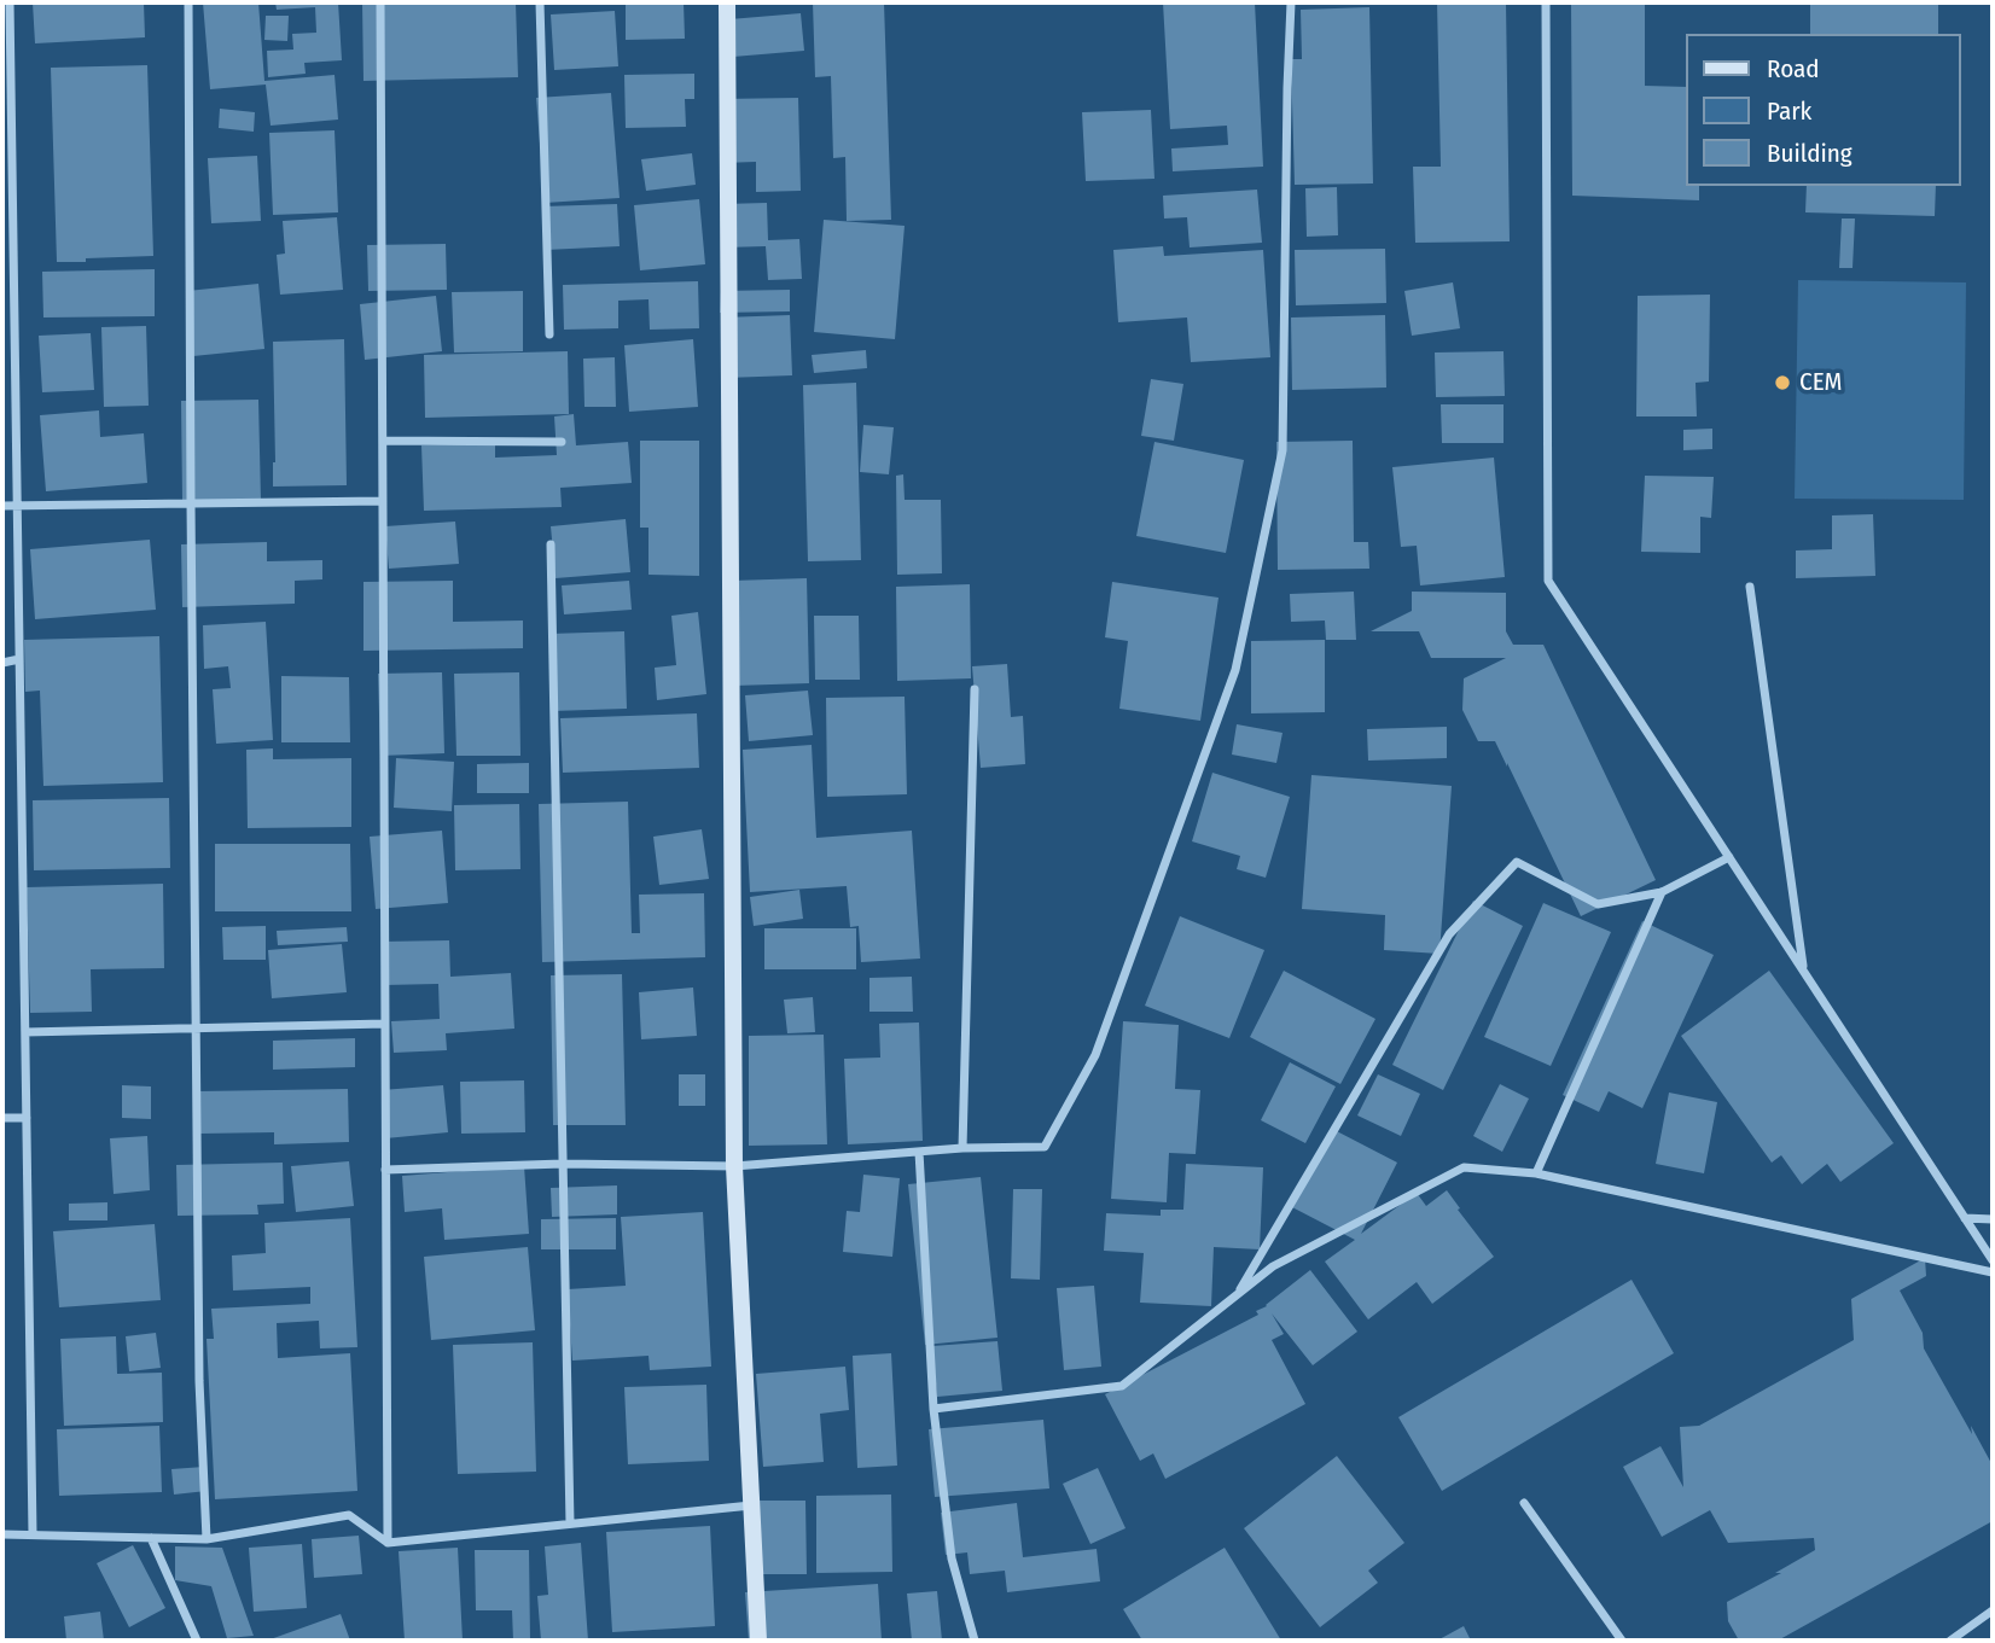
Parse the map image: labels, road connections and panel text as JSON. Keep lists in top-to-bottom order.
{
  "places": ["CEM"],
  "legend": ["Road", "Park", "Building"]
}
